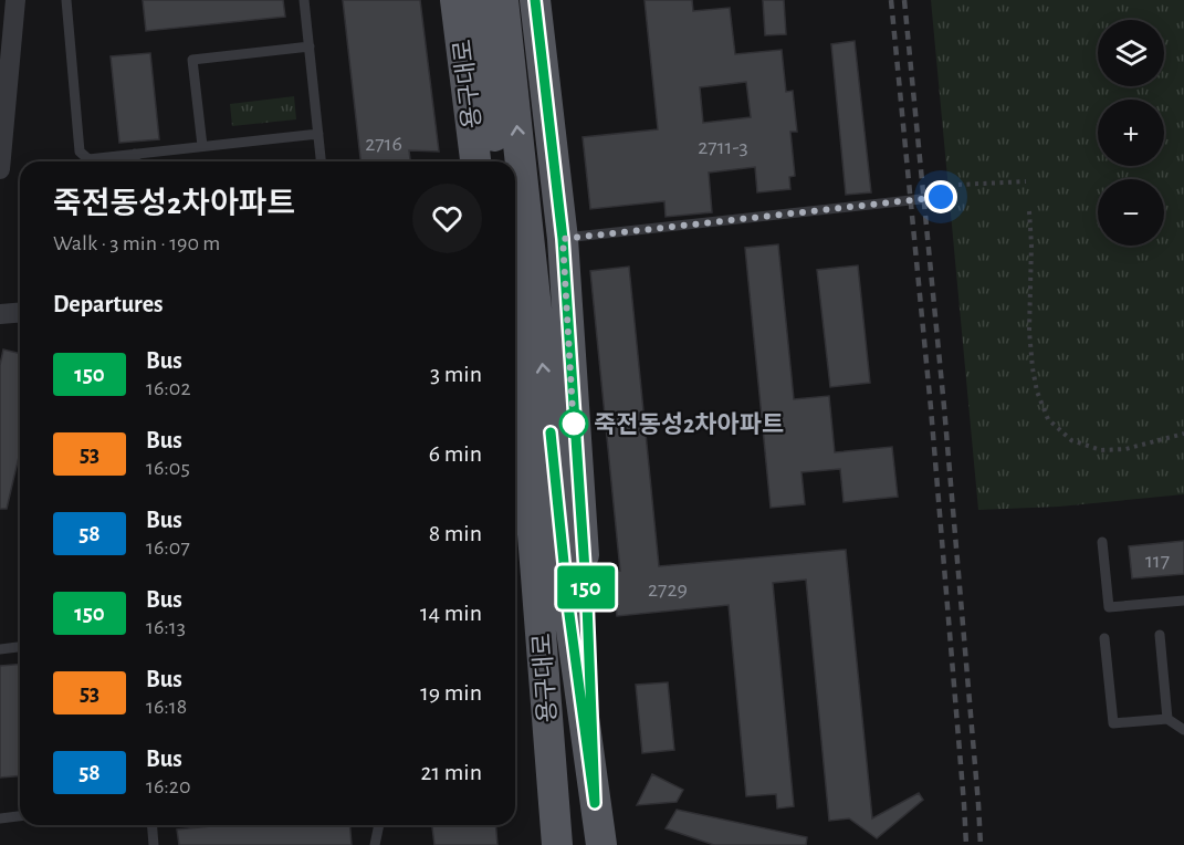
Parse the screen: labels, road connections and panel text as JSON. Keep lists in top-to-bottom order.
{
  "streets": {
    "main road": ["용구대로"]
  },
  "places": ["죽전동성2차아파트"],
  "lines": ["bus line 150"],
  "house_numbers": [
    "2716",
    "2711-3",
    "117",
    "2729"
  ],
  "page": {
    "on_map": "150",
    "map_buttons": ["+", "−"],
    "heading": [
      ["죽전동성2차아파트", "Walk · 3 min · 190 m"],
      "Departures"
    ],
    "list": [
      {
        "mark": "150",
        "name": "Bus",
        "note": "16:02",
        "value": "3 min"
      },
      {
        "mark": "53",
        "name": "Bus",
        "note": "16:05",
        "value": "6 min"
      },
      {
        "mark": "58",
        "name": "Bus",
        "note": "16:07",
        "value": "8 min"
      },
      {
        "mark": "150",
        "name": "Bus",
        "note": "16:13",
        "value": "14 min"
      },
      {
        "mark": "53",
        "name": "Bus",
        "note": "16:18",
        "value": "19 min"
      },
      {
        "mark": "58",
        "name": "Bus",
        "note": "16:20",
        "value": "21 min"
      }
    ]
  }
}
